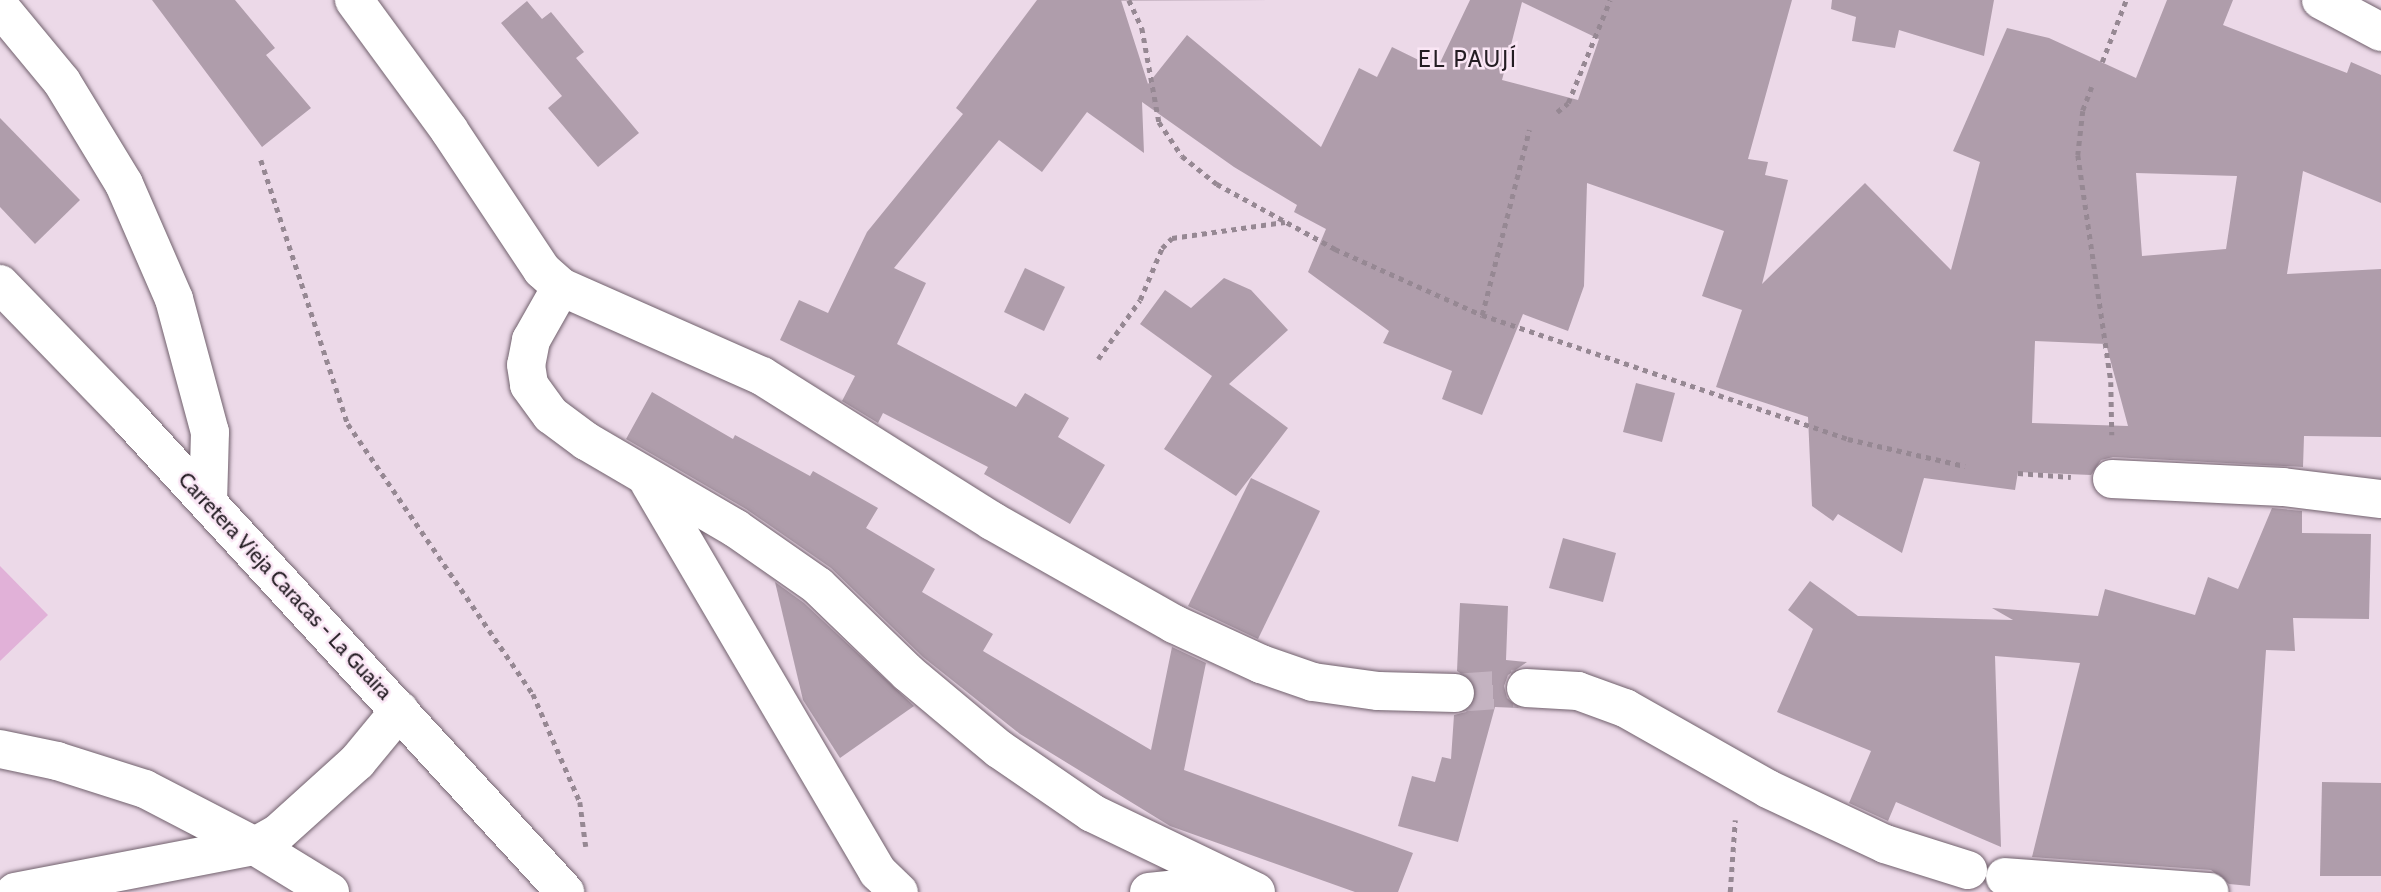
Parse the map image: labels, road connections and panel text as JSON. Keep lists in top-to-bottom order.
{
  "streets": {
    "street": ["Carretera Vieja Caracas - La Guaira"]
  },
  "districts": ["EL PAUJÍ"]
}
